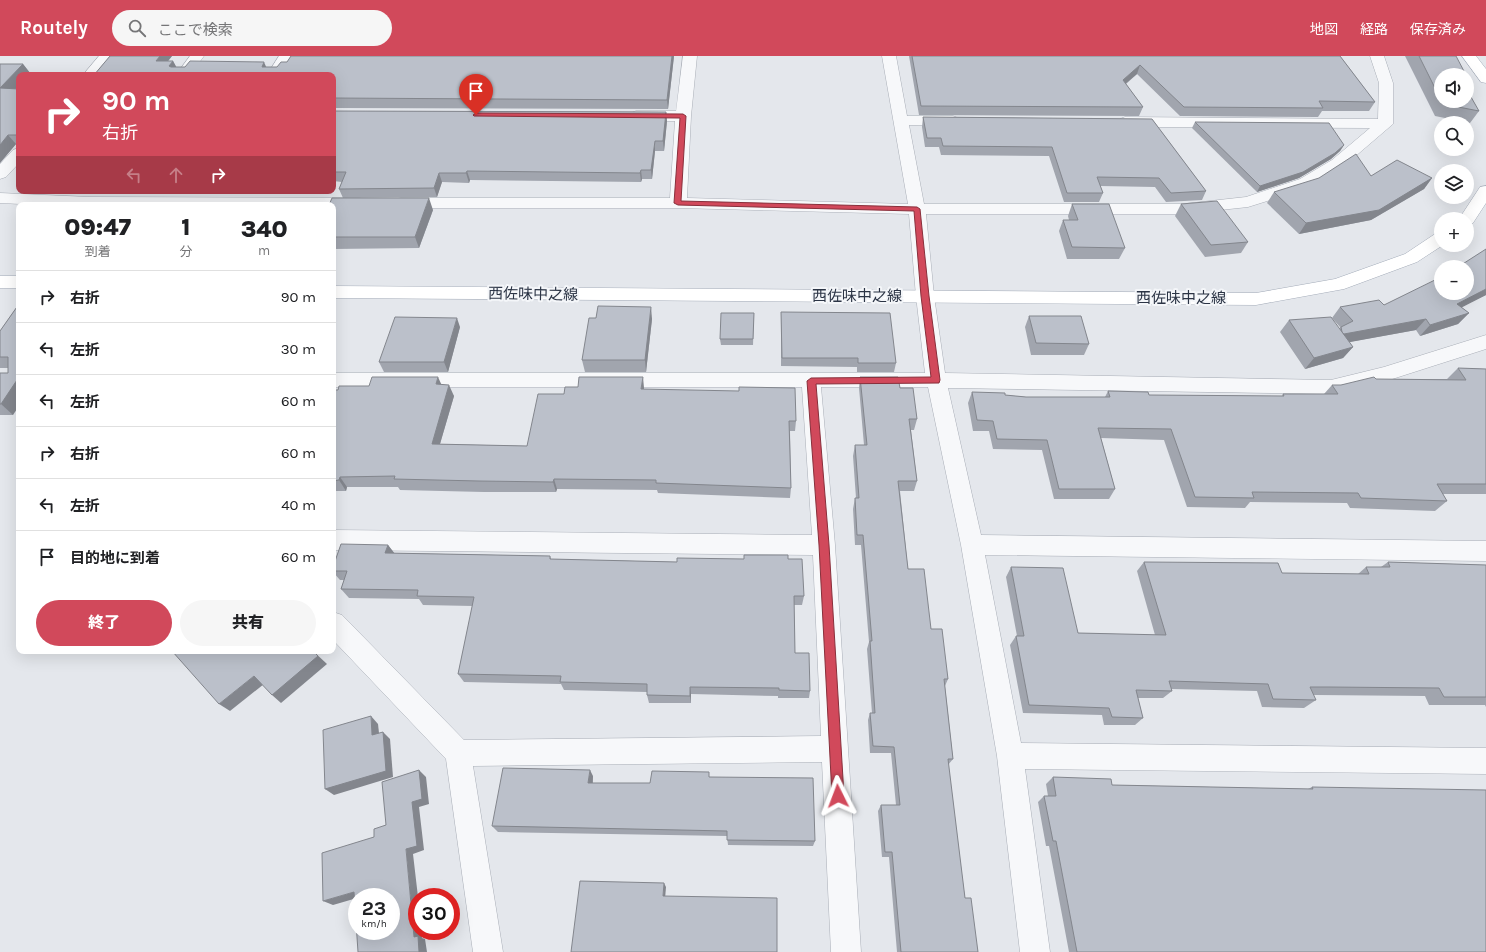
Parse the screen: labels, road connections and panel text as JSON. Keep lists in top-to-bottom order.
{
  "streets": {
    "main road": ["西佐味中之線"]
  },
  "page": {
    "header": "Routely",
    "search": "ここで検索",
    "nav": ["地図", "経路", "保存済み"],
    "map_buttons": ["+", "−"],
    "turn": ["90 m", "右折"],
    "eta": [
      "09:47",
      "到着",
      "1",
      "分",
      "340",
      "m"
    ],
    "list": [
      {
        "name": "右折",
        "value": "90 m"
      },
      {
        "name": "左折",
        "value": "30 m"
      },
      {
        "name": "左折",
        "value": "60 m"
      },
      {
        "name": "右折",
        "value": "60 m"
      },
      {
        "name": "左折",
        "value": "40 m"
      },
      {
        "name": "目的地に到着",
        "value": "60 m"
      }
    ],
    "buttons": ["終了", "共有"],
    "speed": "23 km/h",
    "limit": "30"
  }
}
